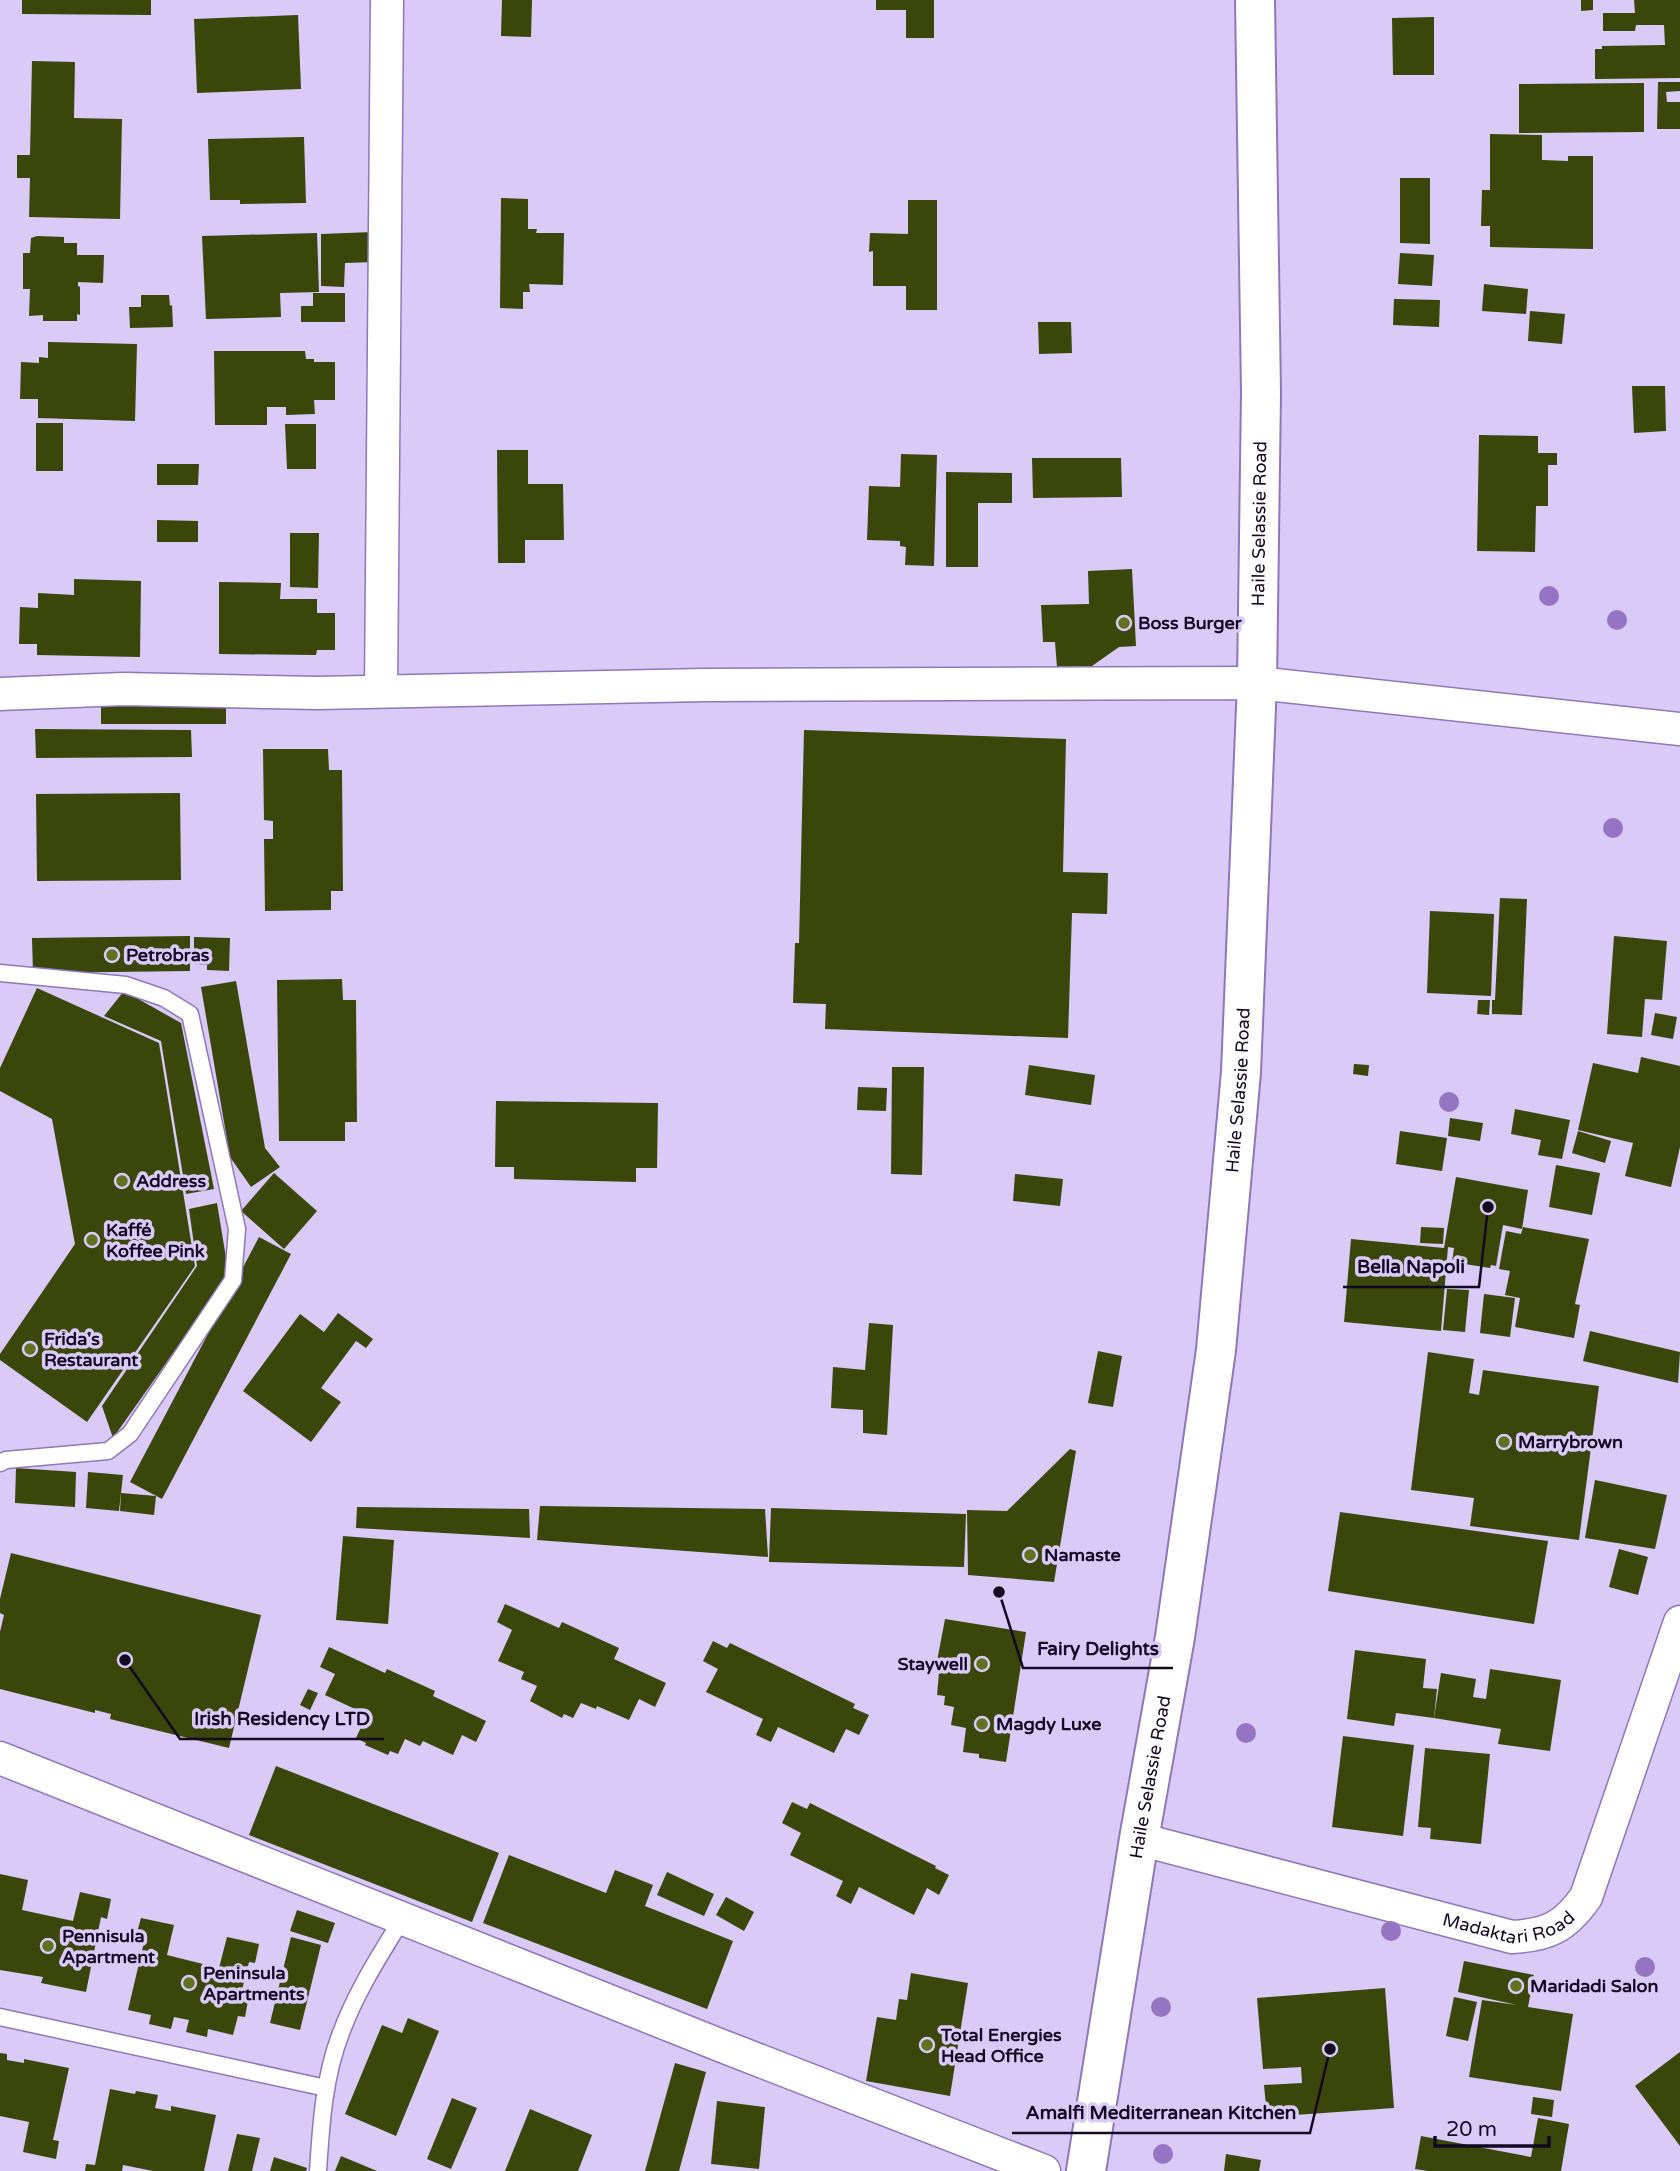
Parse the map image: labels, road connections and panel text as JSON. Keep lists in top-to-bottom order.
{
  "streets": {
    "street": ["Haile Selassie Road", "Madaktari Road"]
  },
  "crossings": [
    ["Haile Selassie Road", "Madaktari Road"]
  ],
  "places": [
    "Boss Burger",
    "Petrobras",
    "Address",
    "Bella Napoli",
    "Kaffé Koffee Pink",
    "Frida's Restaurant",
    "Marrybrown",
    "Namaste",
    "Fairy Delights",
    "Irish Residency LTD",
    "Staywell",
    "Magdy Luxe",
    "Pennisula Apartment",
    "Peninsula Apartments",
    "Maridadi Salon",
    "Total Energies Head Office",
    "Amalfi Mediterranean Kitchen"
  ],
  "scale_bar": "20 m"
}
